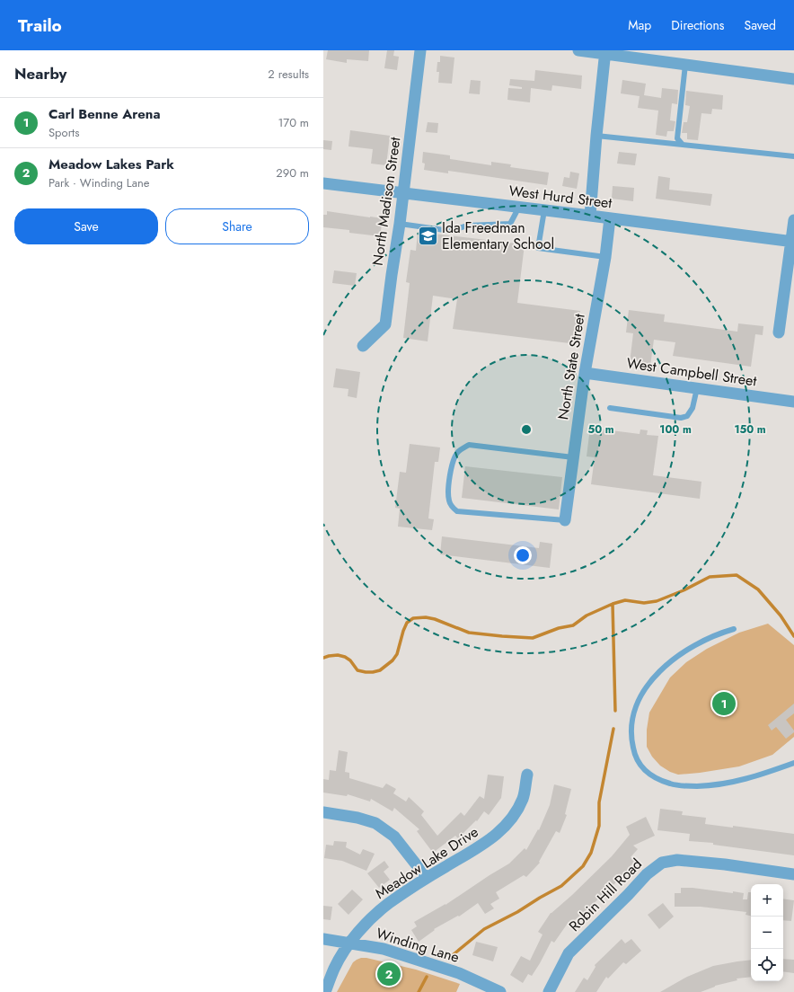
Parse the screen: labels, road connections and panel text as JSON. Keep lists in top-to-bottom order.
{
  "streets": {
    "street": [
      "West Hurd Street",
      "North Madison Street",
      "North State Street",
      "West Campbell Street",
      "Meadow Lake Drive",
      "Robin Hill Road",
      "Winding Lane"
    ]
  },
  "crossings": [
    ["West Hurd Street", "North Madison Street"],
    ["West Hurd Street", "North State Street"],
    ["North State Street", "West Campbell Street"],
    ["Meadow Lake Drive", "Winding Lane"]
  ],
  "places": {
    "school or university": ["Ida Freedman Elementary School"]
  },
  "page": {
    "header": "Trailo",
    "nav": ["Map", "Directions", "Saved"],
    "heading": ["Nearby", "2 results"],
    "list": [
      {
        "mark": "1",
        "name": "Carl Benne Arena",
        "note": "Sports",
        "value": "170 m"
      },
      {
        "mark": "2",
        "name": "Meadow Lakes Park",
        "note": "Park · Winding Lane",
        "value": "290 m"
      }
    ],
    "buttons": ["Save", "Share"],
    "pins": ["1", "2"],
    "map_buttons": ["+", "−"]
  },
  "rings": ["50 m", "100 m", "150 m"]
}
